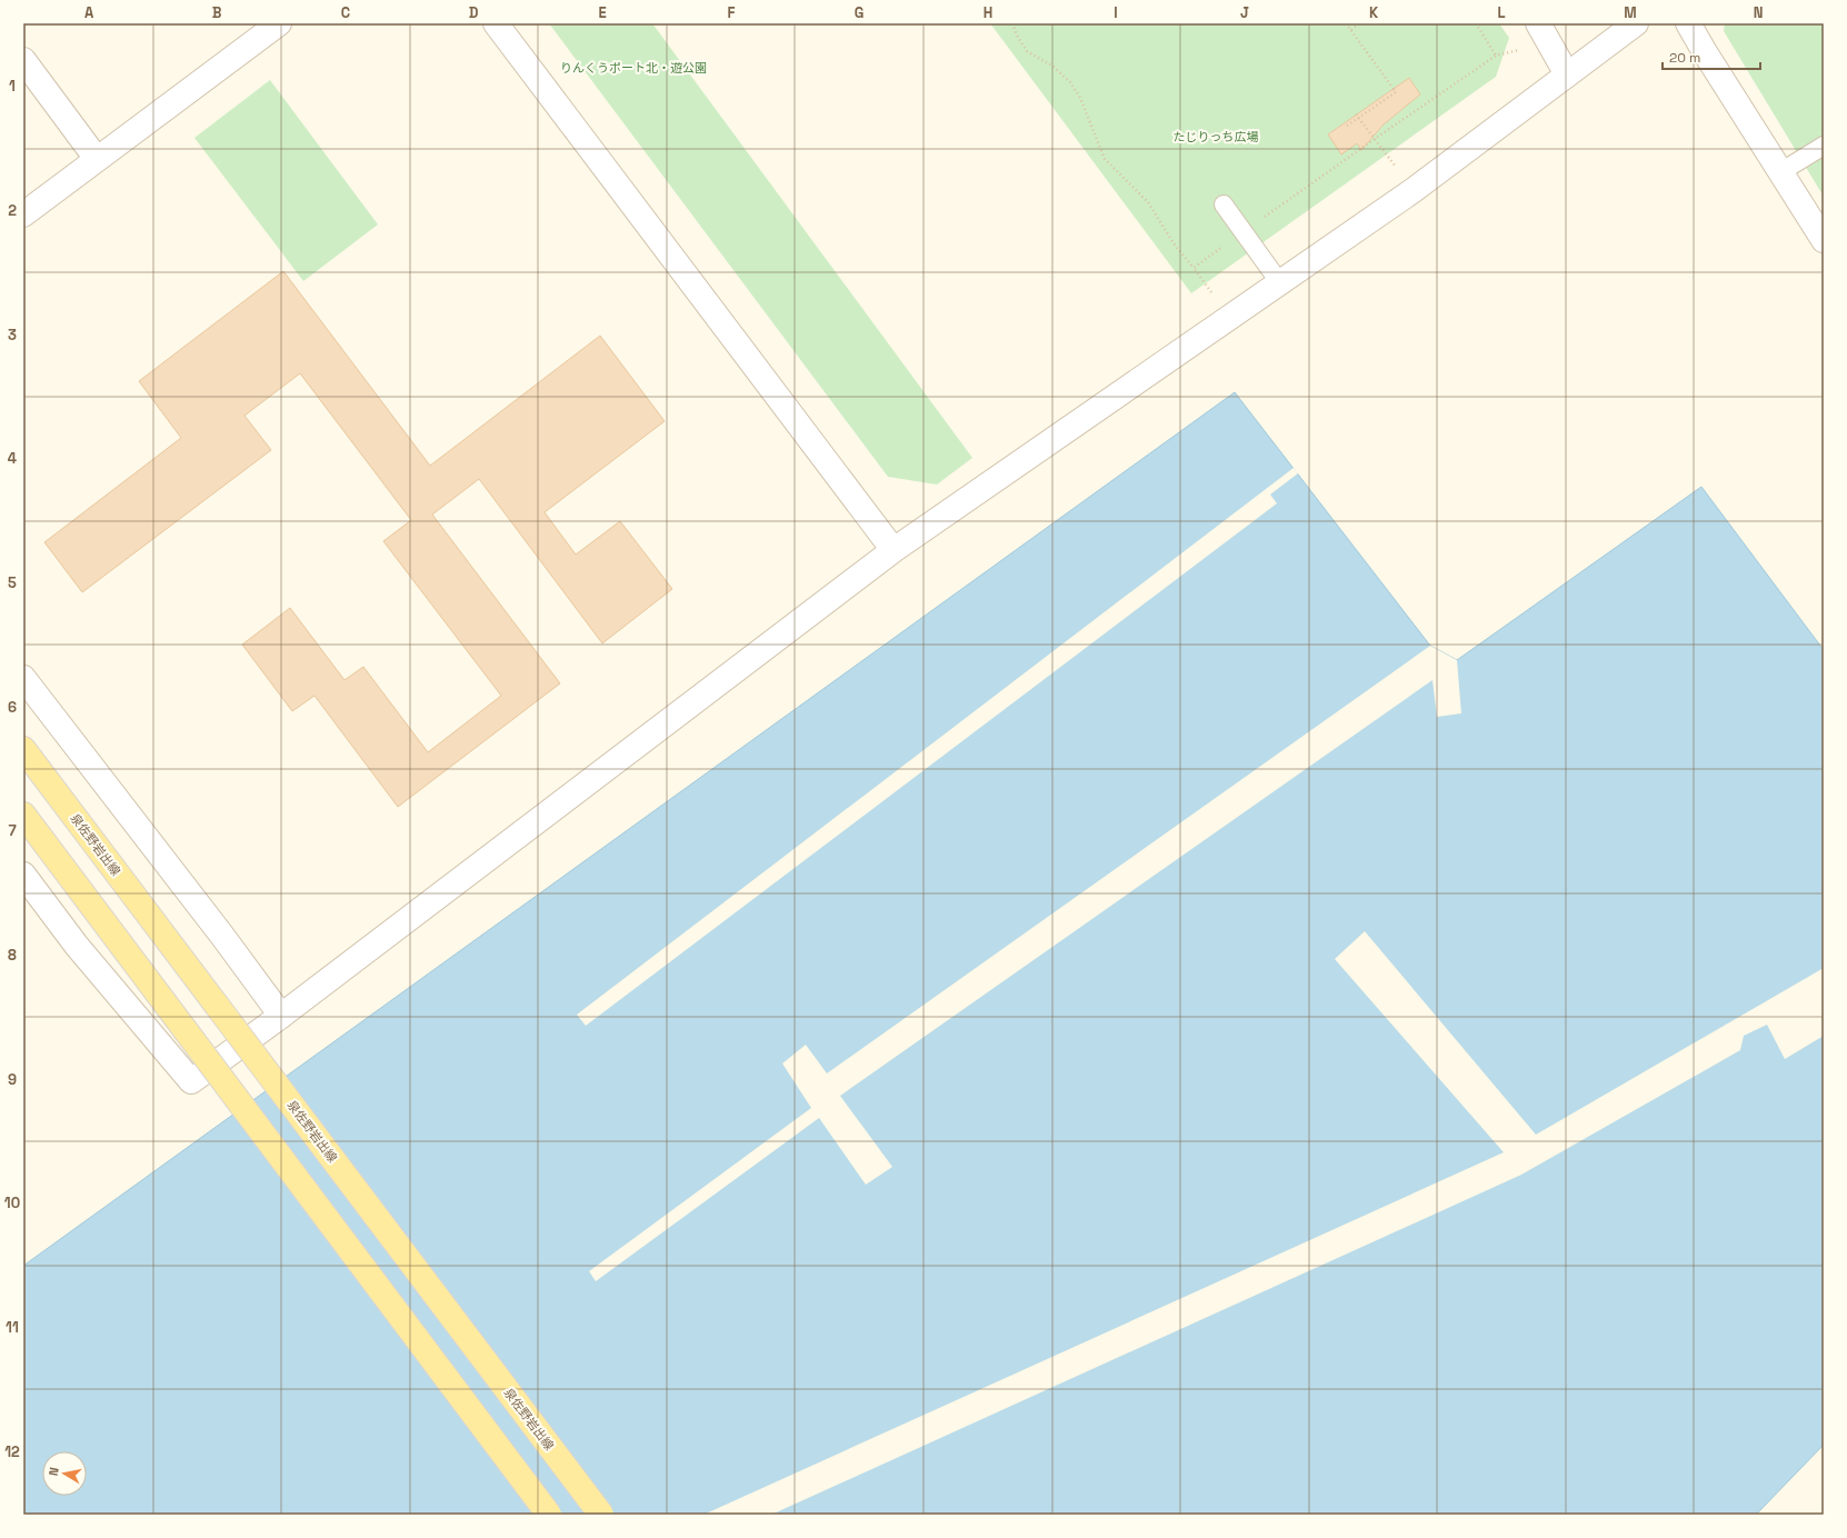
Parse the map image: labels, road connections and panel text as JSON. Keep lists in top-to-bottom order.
{
  "streets": {
    "main road": ["泉佐野岩出線"]
  },
  "parks": ["りんくうポート北・遊公園", "たじりっち広場"],
  "scale_bar": "20 m",
  "north": "left",
  "grid": {
    "columns": [
      "A",
      "B",
      "C",
      "D",
      "E",
      "F",
      "G",
      "H",
      "I",
      "J",
      "K",
      "L",
      "M",
      "N"
    ],
    "rows": [
      "1",
      "2",
      "3",
      "4",
      "5",
      "6",
      "7",
      "8",
      "9",
      "10",
      "11",
      "12"
    ]
  }
}
